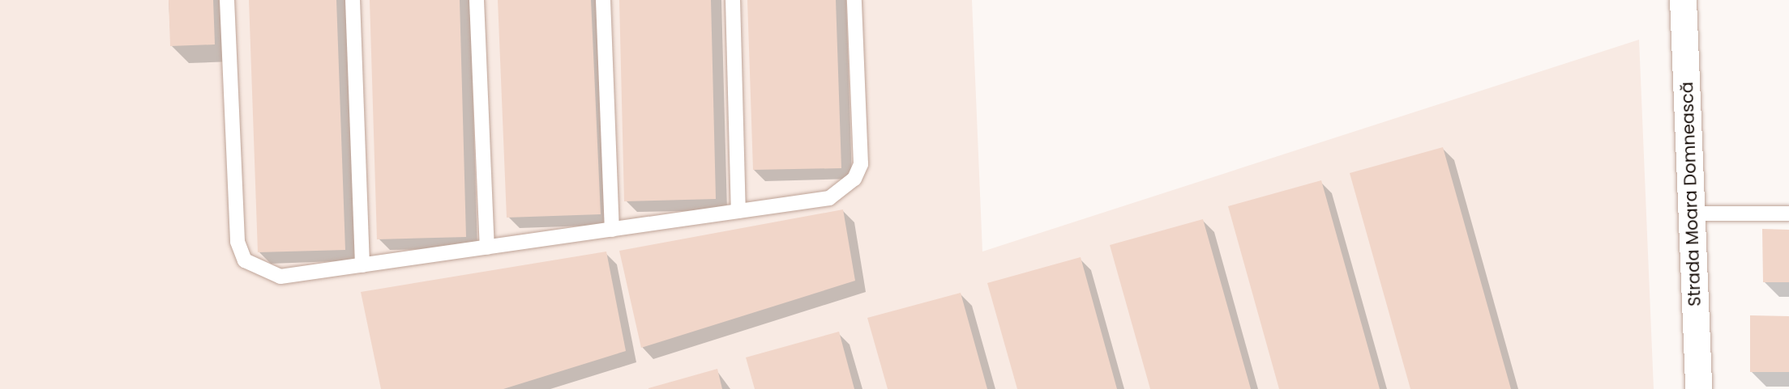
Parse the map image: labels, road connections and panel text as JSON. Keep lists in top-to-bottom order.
{
  "streets": {
    "street": ["Strada Moara Domnească"]
  }
}
